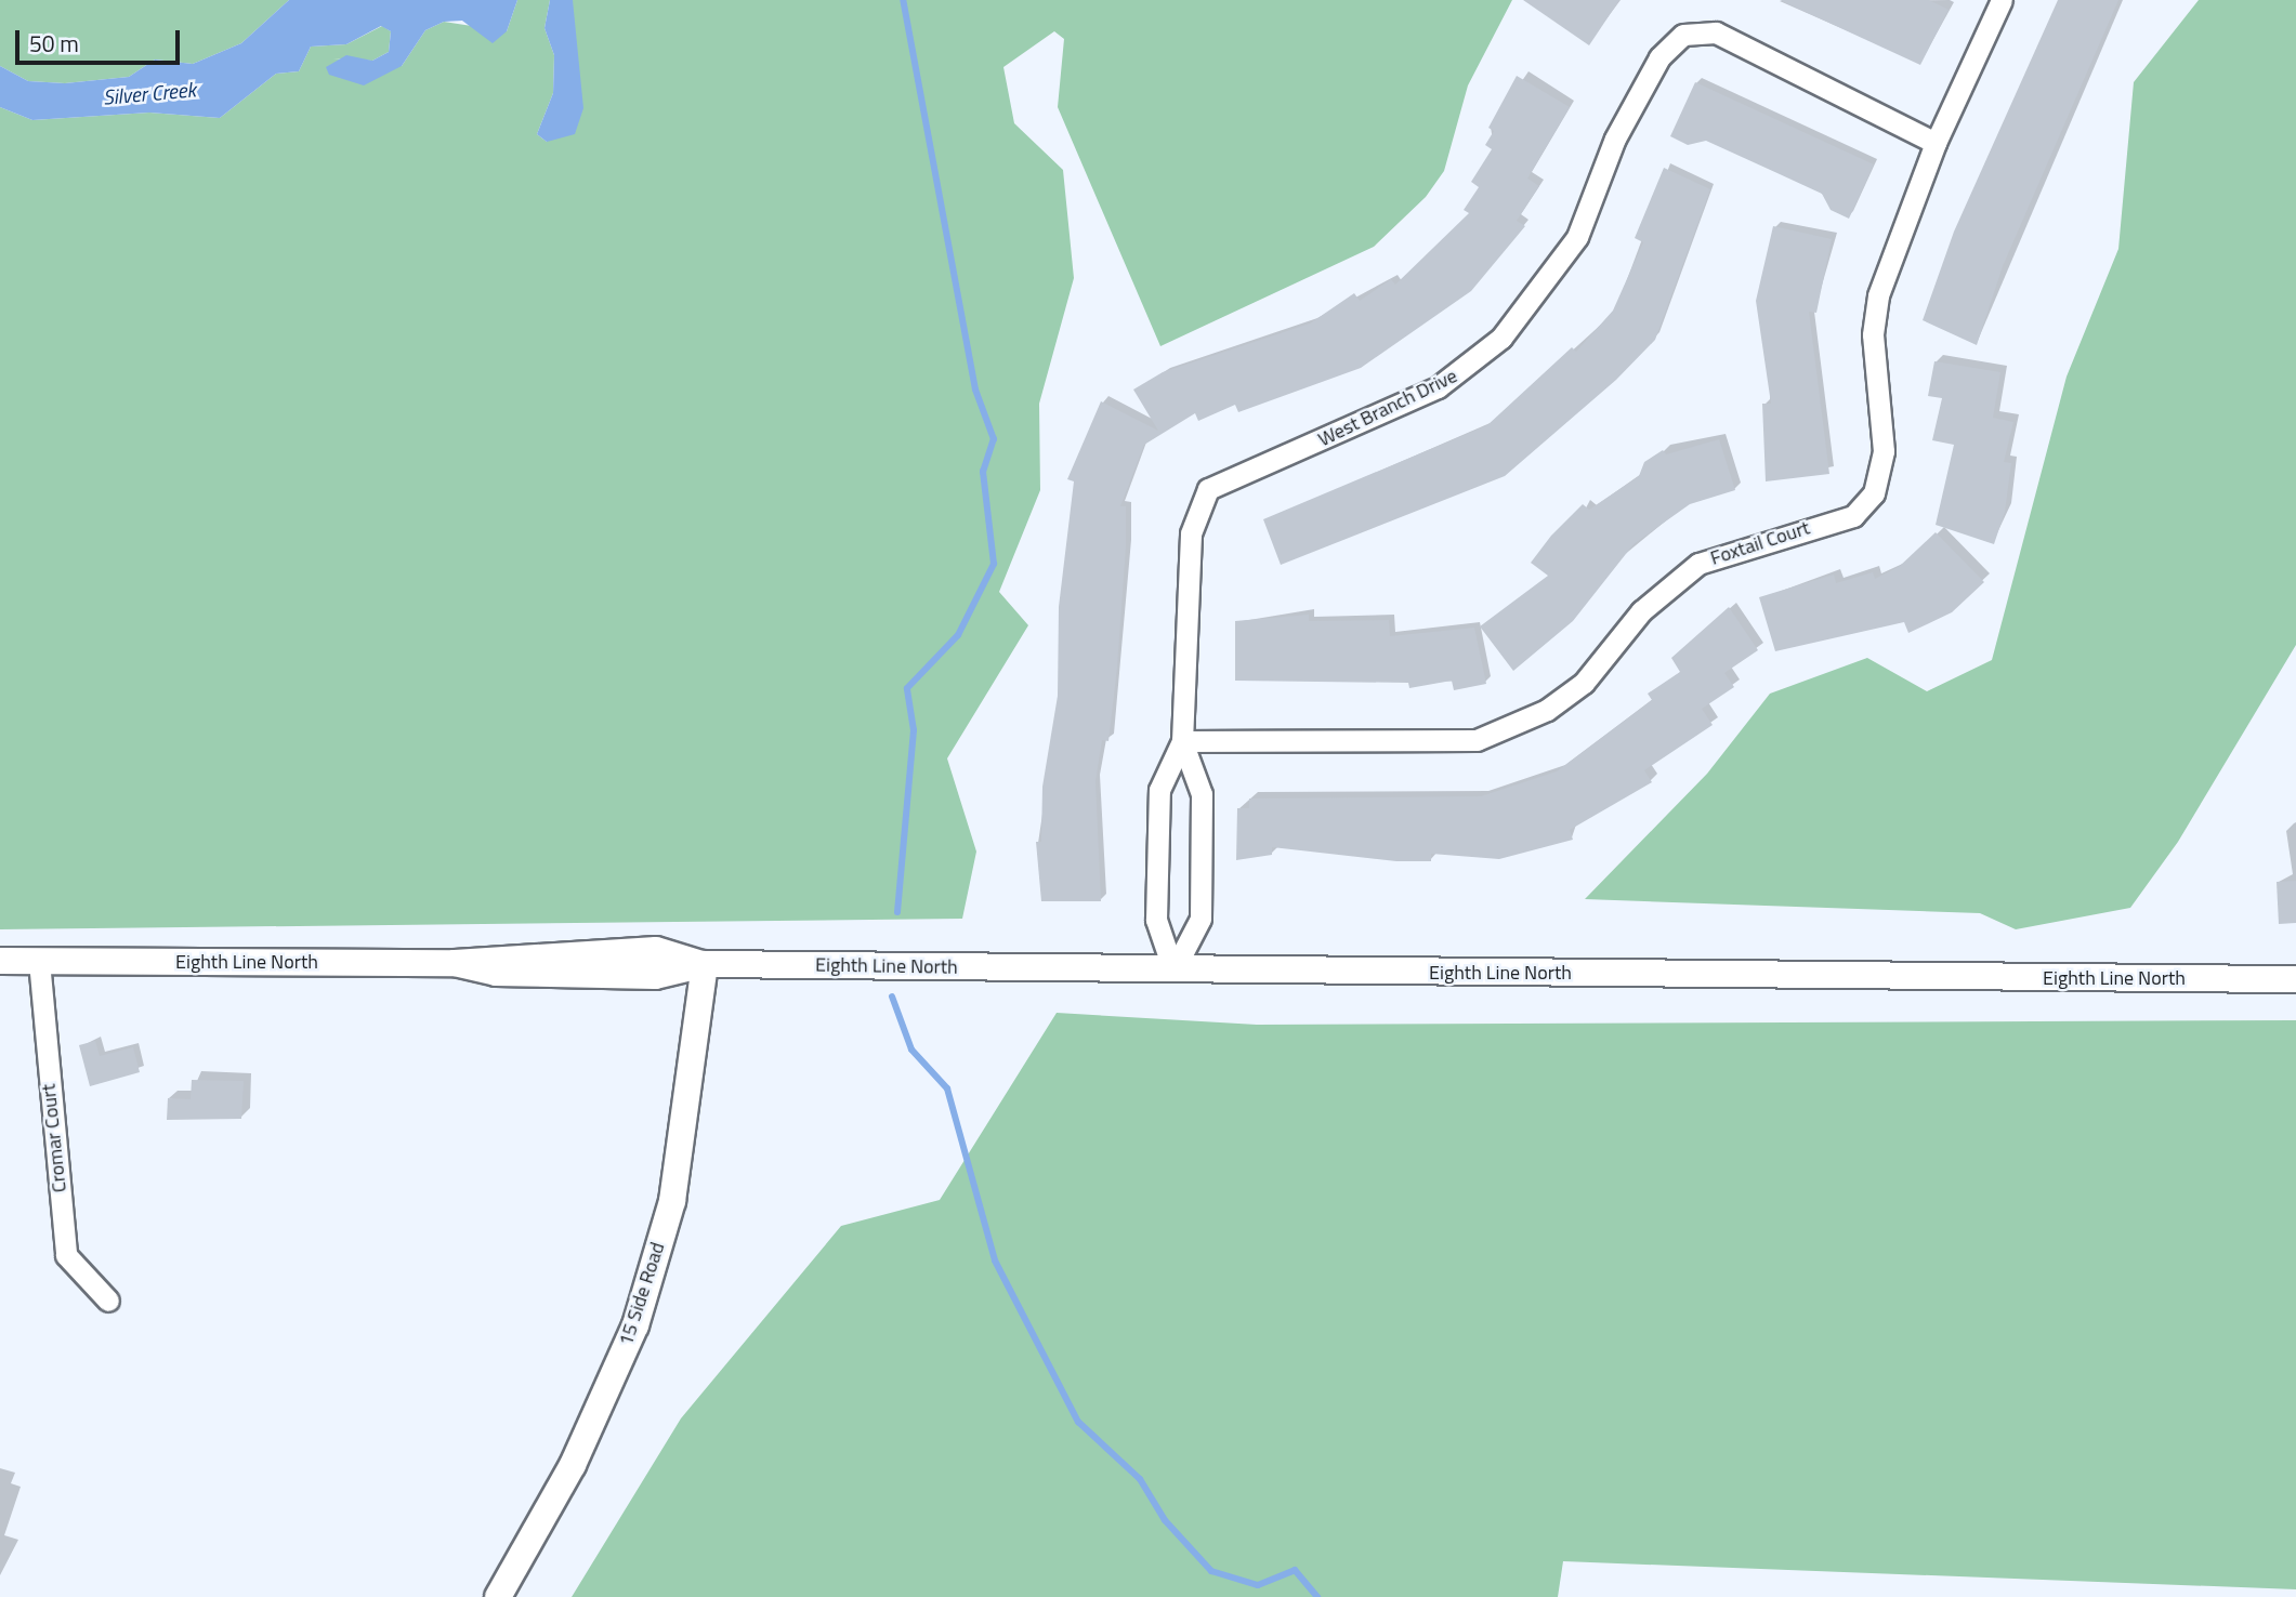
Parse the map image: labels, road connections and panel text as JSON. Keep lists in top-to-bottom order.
{
  "streets": {
    "street": [
      "West Branch Drive",
      "Foxtail Court",
      "Eighth Line North",
      "Cromar Court",
      "15 Side Road"
    ]
  },
  "crossings": [
    ["West Branch Drive", "Foxtail Court"],
    ["West Branch Drive", "Eighth Line North"],
    ["Eighth Line North", "Cromar Court"],
    ["Eighth Line North", "15 Side Road"]
  ],
  "water": ["Silver Creek"],
  "scale_bar": "50 m"
}
